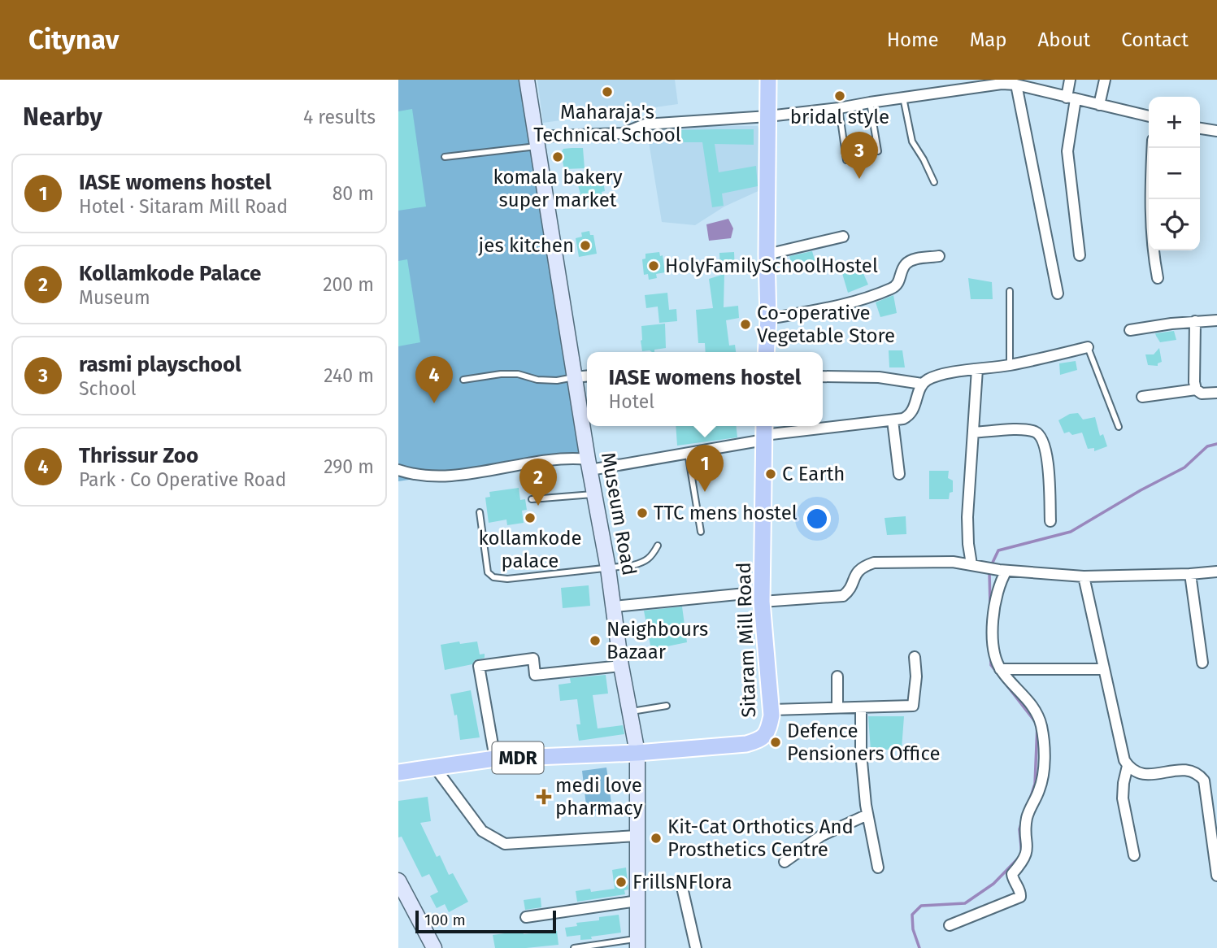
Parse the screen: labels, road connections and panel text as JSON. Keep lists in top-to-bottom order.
{
  "streets": {
    "main road": ["Museum Road", "Sitaram Mill Road", "MDR"]
  },
  "crossings": [
    ["Museum Road", "Sitaram Mill Road"],
    ["Museum Road", "MDR"],
    ["Sitaram Mill Road", "MDR"]
  ],
  "places": {
    "other": [
      "Maharaja's Technical School",
      "bridal style",
      "komala bakery super market",
      "jes kitchen",
      "HolyFamilySchoolHostel",
      "Co-operative Vegetable Store",
      "C Earth",
      "TTC mens hostel",
      "kollamkode palace",
      "Neighbours Bazaar",
      "Defence Pensioners Office",
      "Kit-Cat Orthotics And Prosthetics Centre",
      "FrillsNFlora"
    ],
    "health": ["medi love pharmacy"]
  },
  "scale_bar": "100 m",
  "page": {
    "header": "Citynav",
    "nav": [
      "Home",
      "Map",
      "About",
      "Contact"
    ],
    "heading": ["Nearby", "4 results"],
    "map_buttons": ["+", "−"],
    "pins": [
      "3",
      "4",
      "1",
      "2"
    ],
    "list": [
      {
        "mark": "1",
        "name": "IASE womens hostel",
        "note": "Hotel · Sitaram Mill Road",
        "value": "80 m"
      },
      {
        "mark": "2",
        "name": "Kollamkode Palace",
        "note": "Museum",
        "value": "200 m"
      },
      {
        "mark": "3",
        "name": "rasmi playschool",
        "note": "School",
        "value": "240 m"
      },
      {
        "mark": "4",
        "name": "Thrissur Zoo",
        "note": "Park · Co Operative Road",
        "value": "290 m"
      }
    ],
    "popup": ["IASE womens hostel", "Hotel"],
    "scale": "100 m"
  }
}
